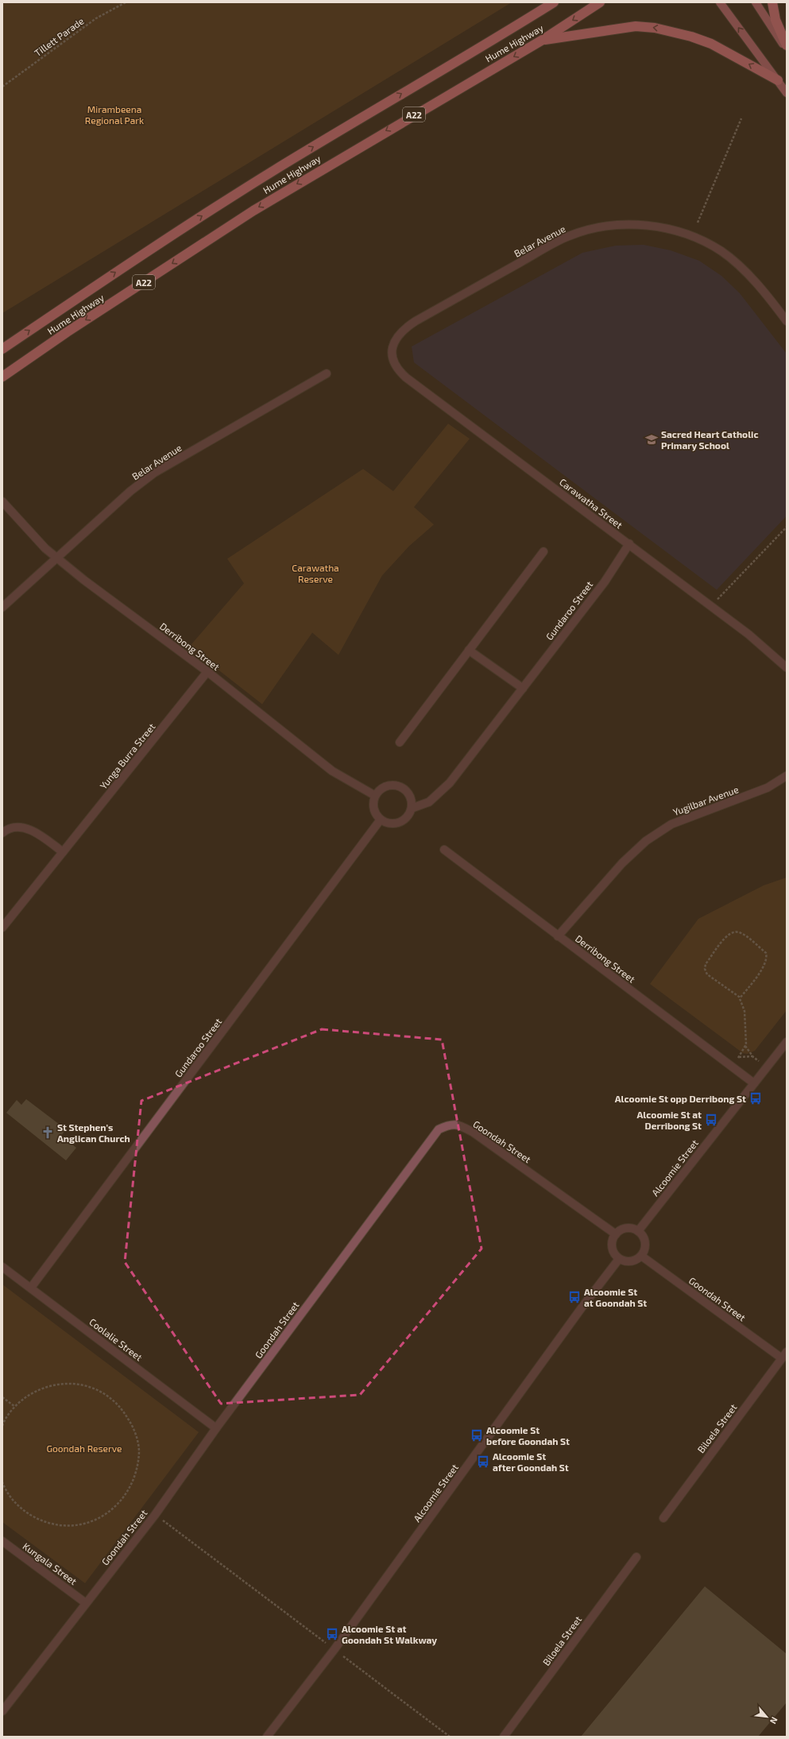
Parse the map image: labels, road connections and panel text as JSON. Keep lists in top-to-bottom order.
{
  "streets": {
    "highway": ["Hume Highway", "A22"],
    "street": [
      "Belar Avenue",
      "Carawatha Street",
      "Gundaroo Street",
      "Derribong Street",
      "Yunga Burra Street",
      "Yugilbar Avenue",
      "Goondah Street",
      "Alcoomie Street",
      "Coolalie Street",
      "Biloela Street",
      "Kungala Street"
    ],
    "path": ["Tillett Parade"]
  },
  "crossings": [
    ["Belar Avenue", "Carawatha Street"],
    ["Belar Avenue", "Derribong Street"],
    ["Carawatha Street", "Gundaroo Street"],
    ["Gundaroo Street", "Derribong Street"],
    ["Gundaroo Street", "Coolalie Street"],
    ["Derribong Street", "Yunga Burra Street"],
    ["Derribong Street", "Yugilbar Avenue"],
    ["Derribong Street", "Alcoomie Street"],
    ["Goondah Street", "Alcoomie Street"],
    ["Goondah Street", "Coolalie Street"],
    ["Goondah Street", "Biloela Street"],
    ["Goondah Street", "Kungala Street"]
  ],
  "parks": ["Mirambeena Regional Park", "Carawatha Reserve", "Goondah Reserve"],
  "places": {
    "school or university": ["Sacred Heart Catholic Primary School"],
    "bus stop": [
      "Alcoomie St opp Derribong St",
      "Alcoomie St at Derribong St",
      "Alcoomie St at Goondah St",
      "Alcoomie St before Goondah St",
      "Alcoomie St after Goondah St",
      "Alcoomie St at Goondah St Walkway"
    ],
    "church": ["St Stephen's Anglican Church"]
  },
  "north": "bottom right"
}
